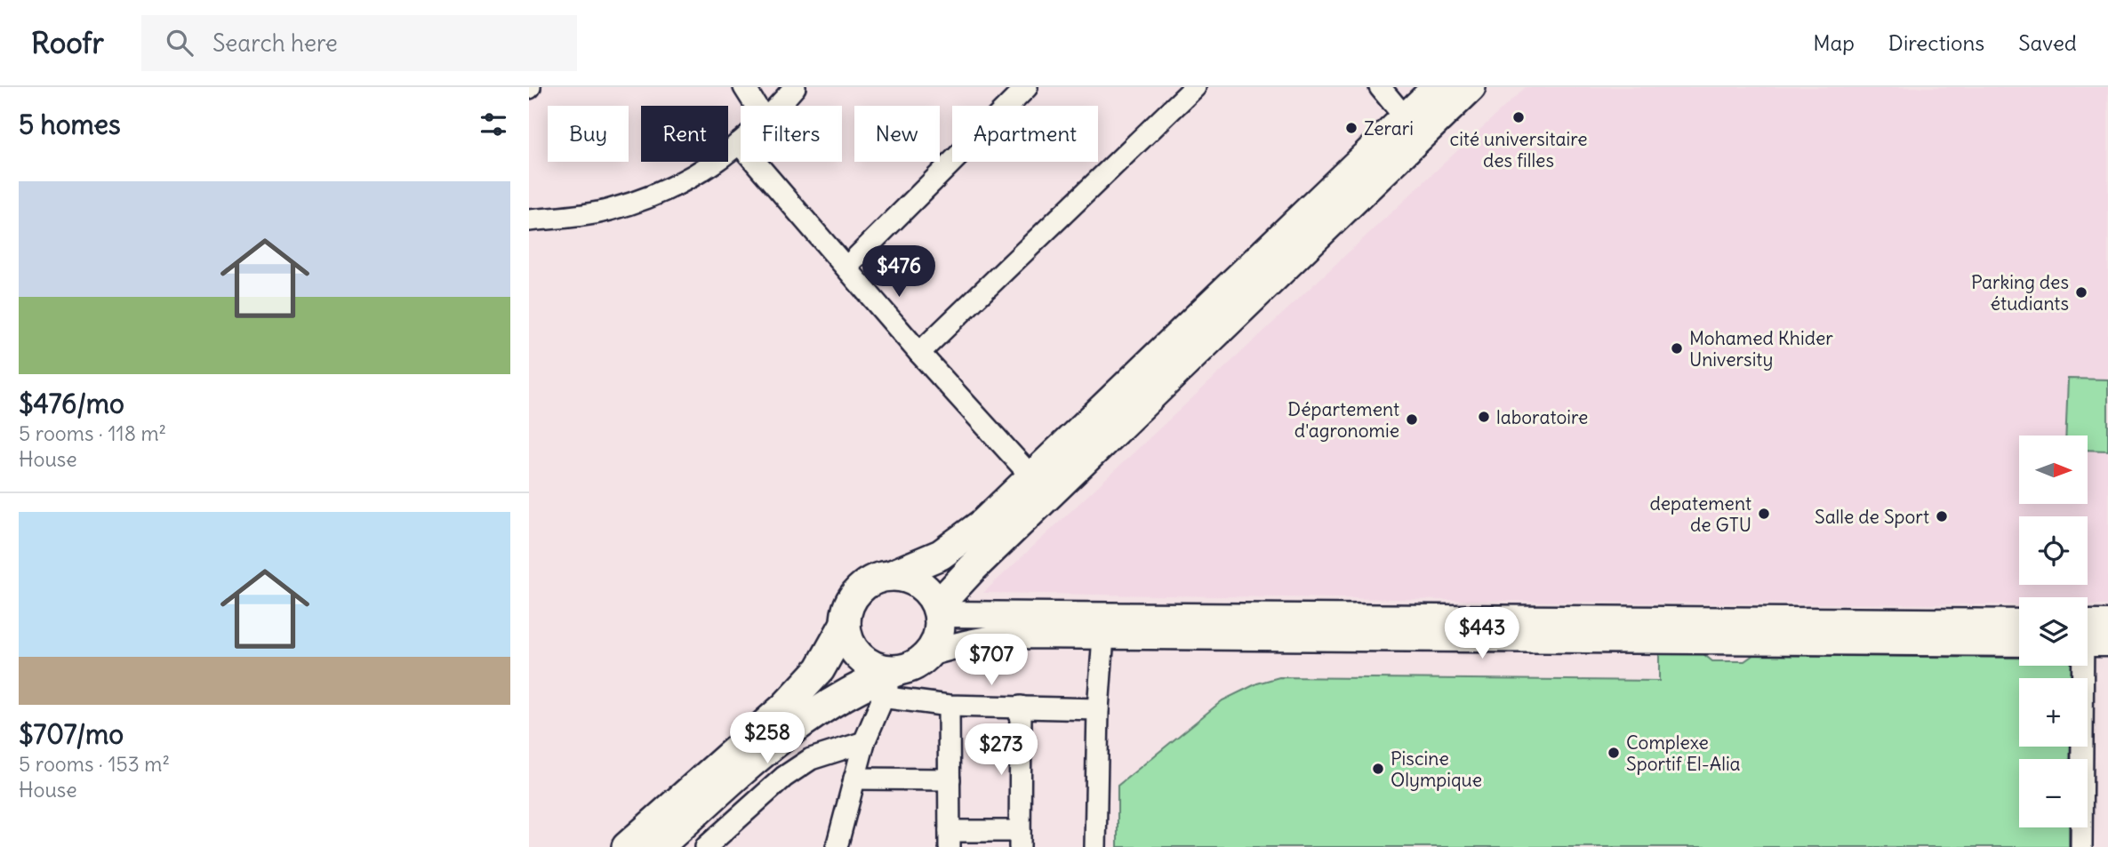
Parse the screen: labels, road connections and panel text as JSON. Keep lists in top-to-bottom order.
{
  "places": [
    "cité universitaire des filles",
    "Zerari",
    "Parking des étudiants",
    "Mohamed Khider University",
    "laboratoire",
    "Département d'agronomie",
    "depatement de GTU",
    "Salle de Sport",
    "Complexe Sportif El-Alia",
    "Piscine Olympique"
  ],
  "north": "right",
  "page": {
    "header": "Roofr",
    "search": "Search here",
    "nav": ["Map", "Directions", "Saved"],
    "heading": "5 homes",
    "chip": [
      "Buy",
      "Rent",
      "Filters",
      "New",
      "Apartment"
    ],
    "list": [
      {
        "name": "$476/mo",
        "note": "5 rooms · 118 m² · House"
      },
      {
        "name": "$707/mo",
        "note": "5 rooms · 153 m² · House"
      }
    ],
    "price": [
      "$476",
      "$443",
      "$707",
      "$258",
      "$273"
    ],
    "map_buttons": ["+", "−"]
  }
}
